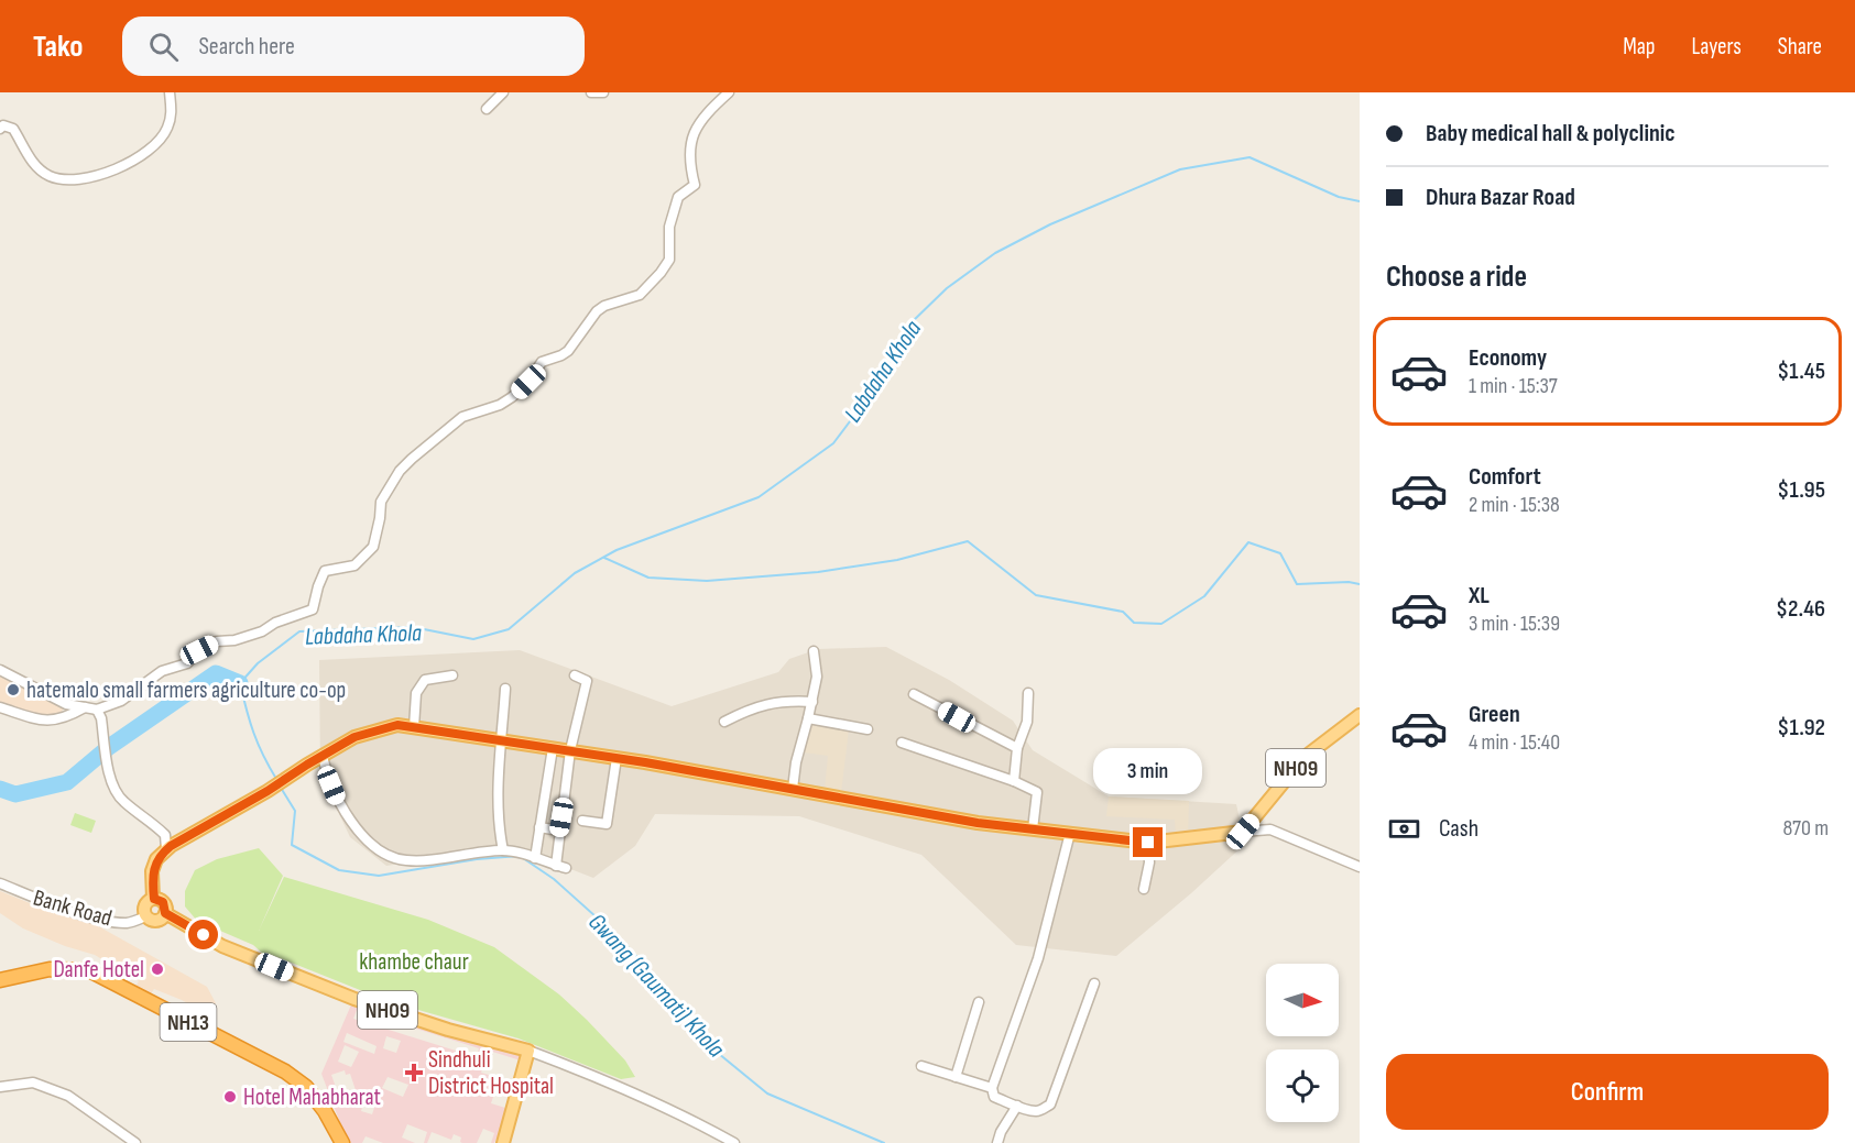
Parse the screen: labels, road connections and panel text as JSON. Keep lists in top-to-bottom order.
{
  "streets": {
    "highway": ["NH13"],
    "main road": ["NH09"],
    "street": ["Bank Road"]
  },
  "crossings": [
    ["NH09", "Bank Road"]
  ],
  "water": ["Labdaha Khola", "Gwang (Gaumati) Khola"],
  "parks": ["khambe chaur"],
  "places": {
    "other": ["hatemalo small farmers agriculture co-op", "Danfe Hotel", "Hotel Mahabharat"],
    "health": ["Sindhuli District Hospital"]
  },
  "north": "right",
  "page": {
    "header": "Tako",
    "search": "Search here",
    "nav": ["Map", "Layers", "Share"],
    "banner": ["Baby medical hall & polyclinic", "Dhura Bazar Road"],
    "heading": "Choose a ride",
    "list": [
      {
        "name": "Economy",
        "note": "1 min · 15:37",
        "value": "$1.45"
      },
      {
        "name": "Comfort",
        "note": "2 min · 15:38",
        "value": "$1.95"
      },
      {
        "name": "XL",
        "note": "3 min · 15:39",
        "value": "$2.46"
      },
      {
        "name": "Green",
        "note": "4 min · 15:40",
        "value": "$1.92"
      }
    ],
    "bubble": "3 min",
    "pay": ["Cash", "870 m"],
    "buttons": "Confirm"
  }
}
